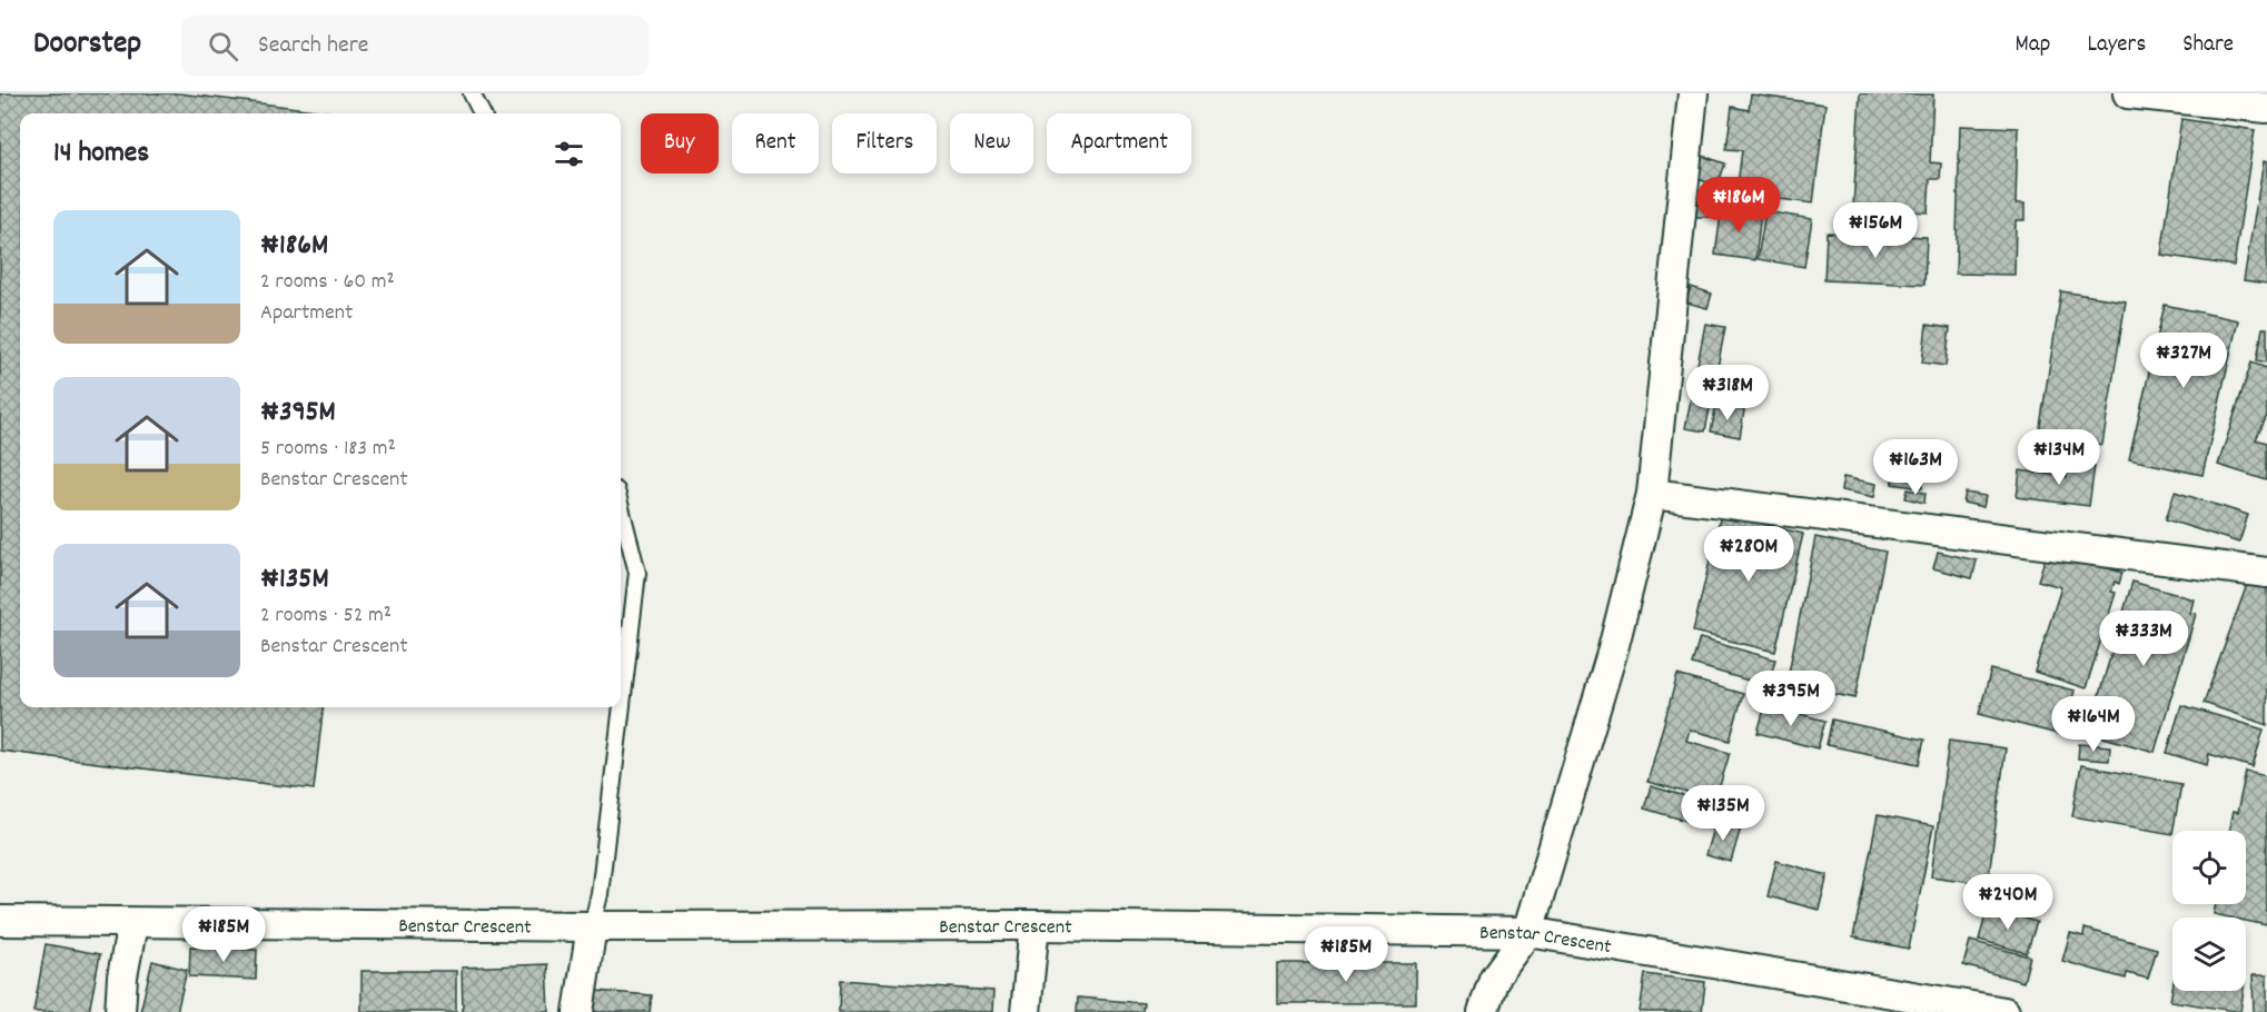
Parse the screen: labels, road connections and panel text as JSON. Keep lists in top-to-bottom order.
{
  "streets": {
    "street": ["Benstar Crescent"]
  },
  "page": {
    "header": "Doorstep",
    "search": "Search here",
    "nav": ["Map", "Layers", "Share"],
    "chip": [
      "Buy",
      "Rent",
      "Filters",
      "New",
      "Apartment"
    ],
    "heading": "14 homes",
    "price": [
      "₦186M",
      "₦156M",
      "₦327M",
      "₦318M",
      "₦134M",
      "₦163M",
      "₦280M",
      "₦333M",
      "₦395M",
      "₦164M",
      "₦135M",
      "₦240M",
      "₦185M",
      "₦185M"
    ],
    "list": [
      {
        "name": "₦186M",
        "note": "2 rooms · 60 m² · Apartment"
      },
      {
        "name": "₦395M",
        "note": "5 rooms · 183 m² · Benstar Crescent"
      },
      {
        "name": "₦135M",
        "note": "2 rooms · 52 m² · Benstar Crescent"
      }
    ]
  }
}
